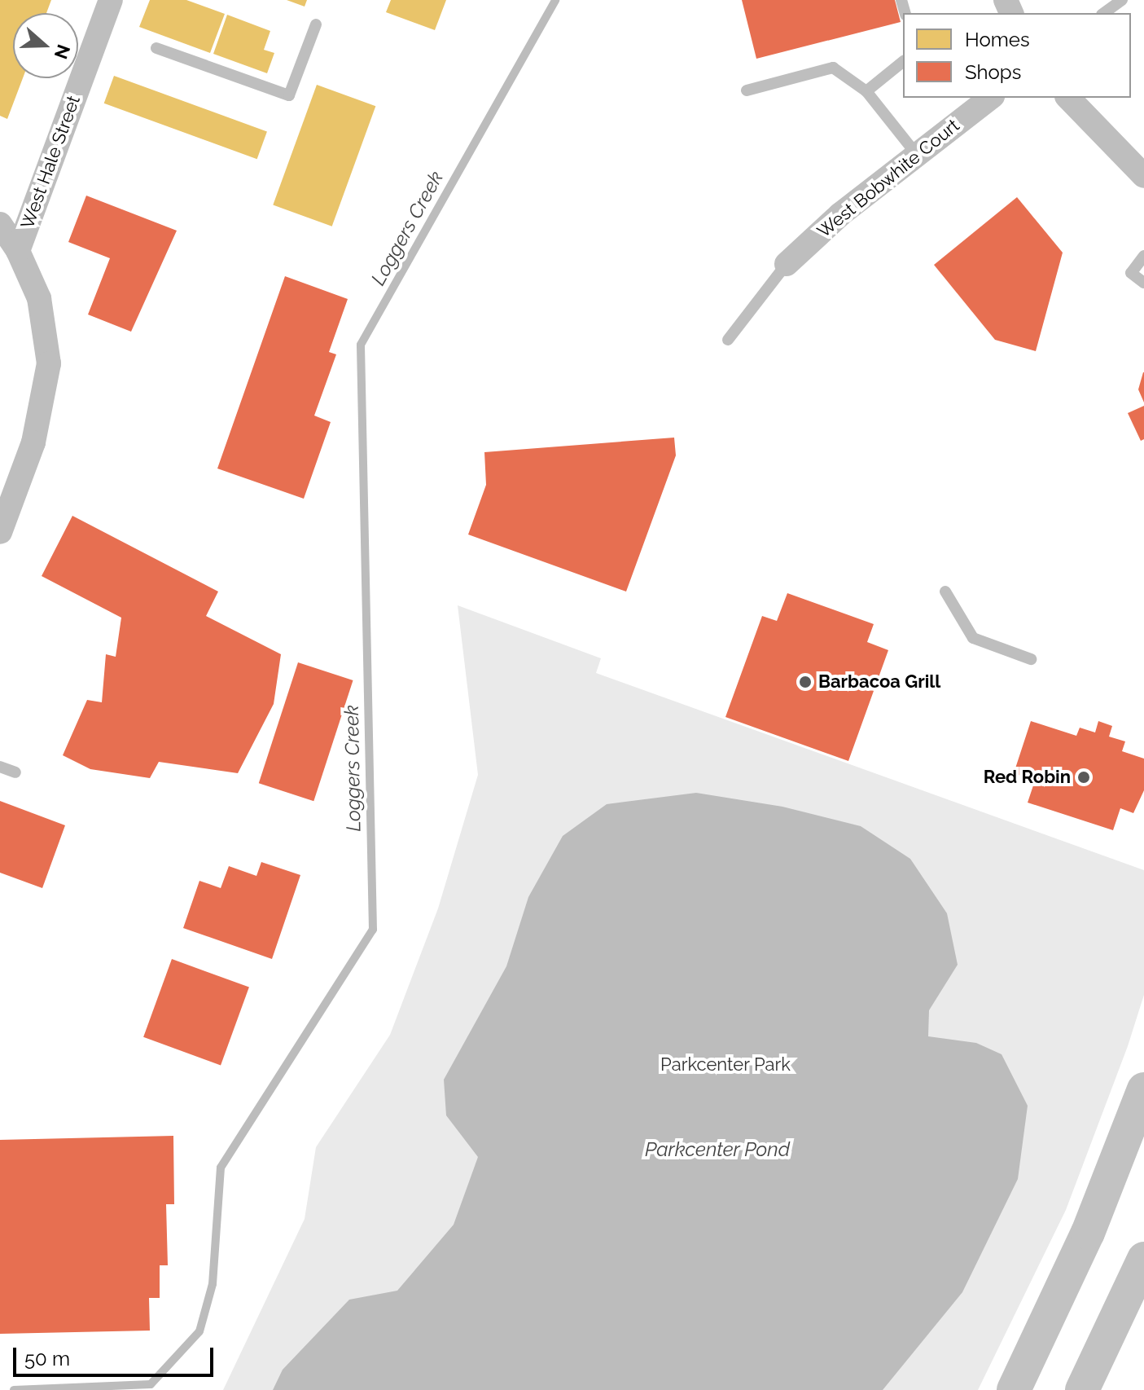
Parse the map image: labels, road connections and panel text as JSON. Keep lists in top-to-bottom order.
{
  "streets": {
    "street": ["West Hale Street", "West Bobwhite Court"]
  },
  "water": ["Loggers Creek", "Parkcenter Pond"],
  "parks": ["Parkcenter Park"],
  "places": ["Barbacoa Grill", "Red Robin"],
  "legend": ["Homes", "Shops"],
  "scale_bar": "50 m",
  "north": "right"
}
